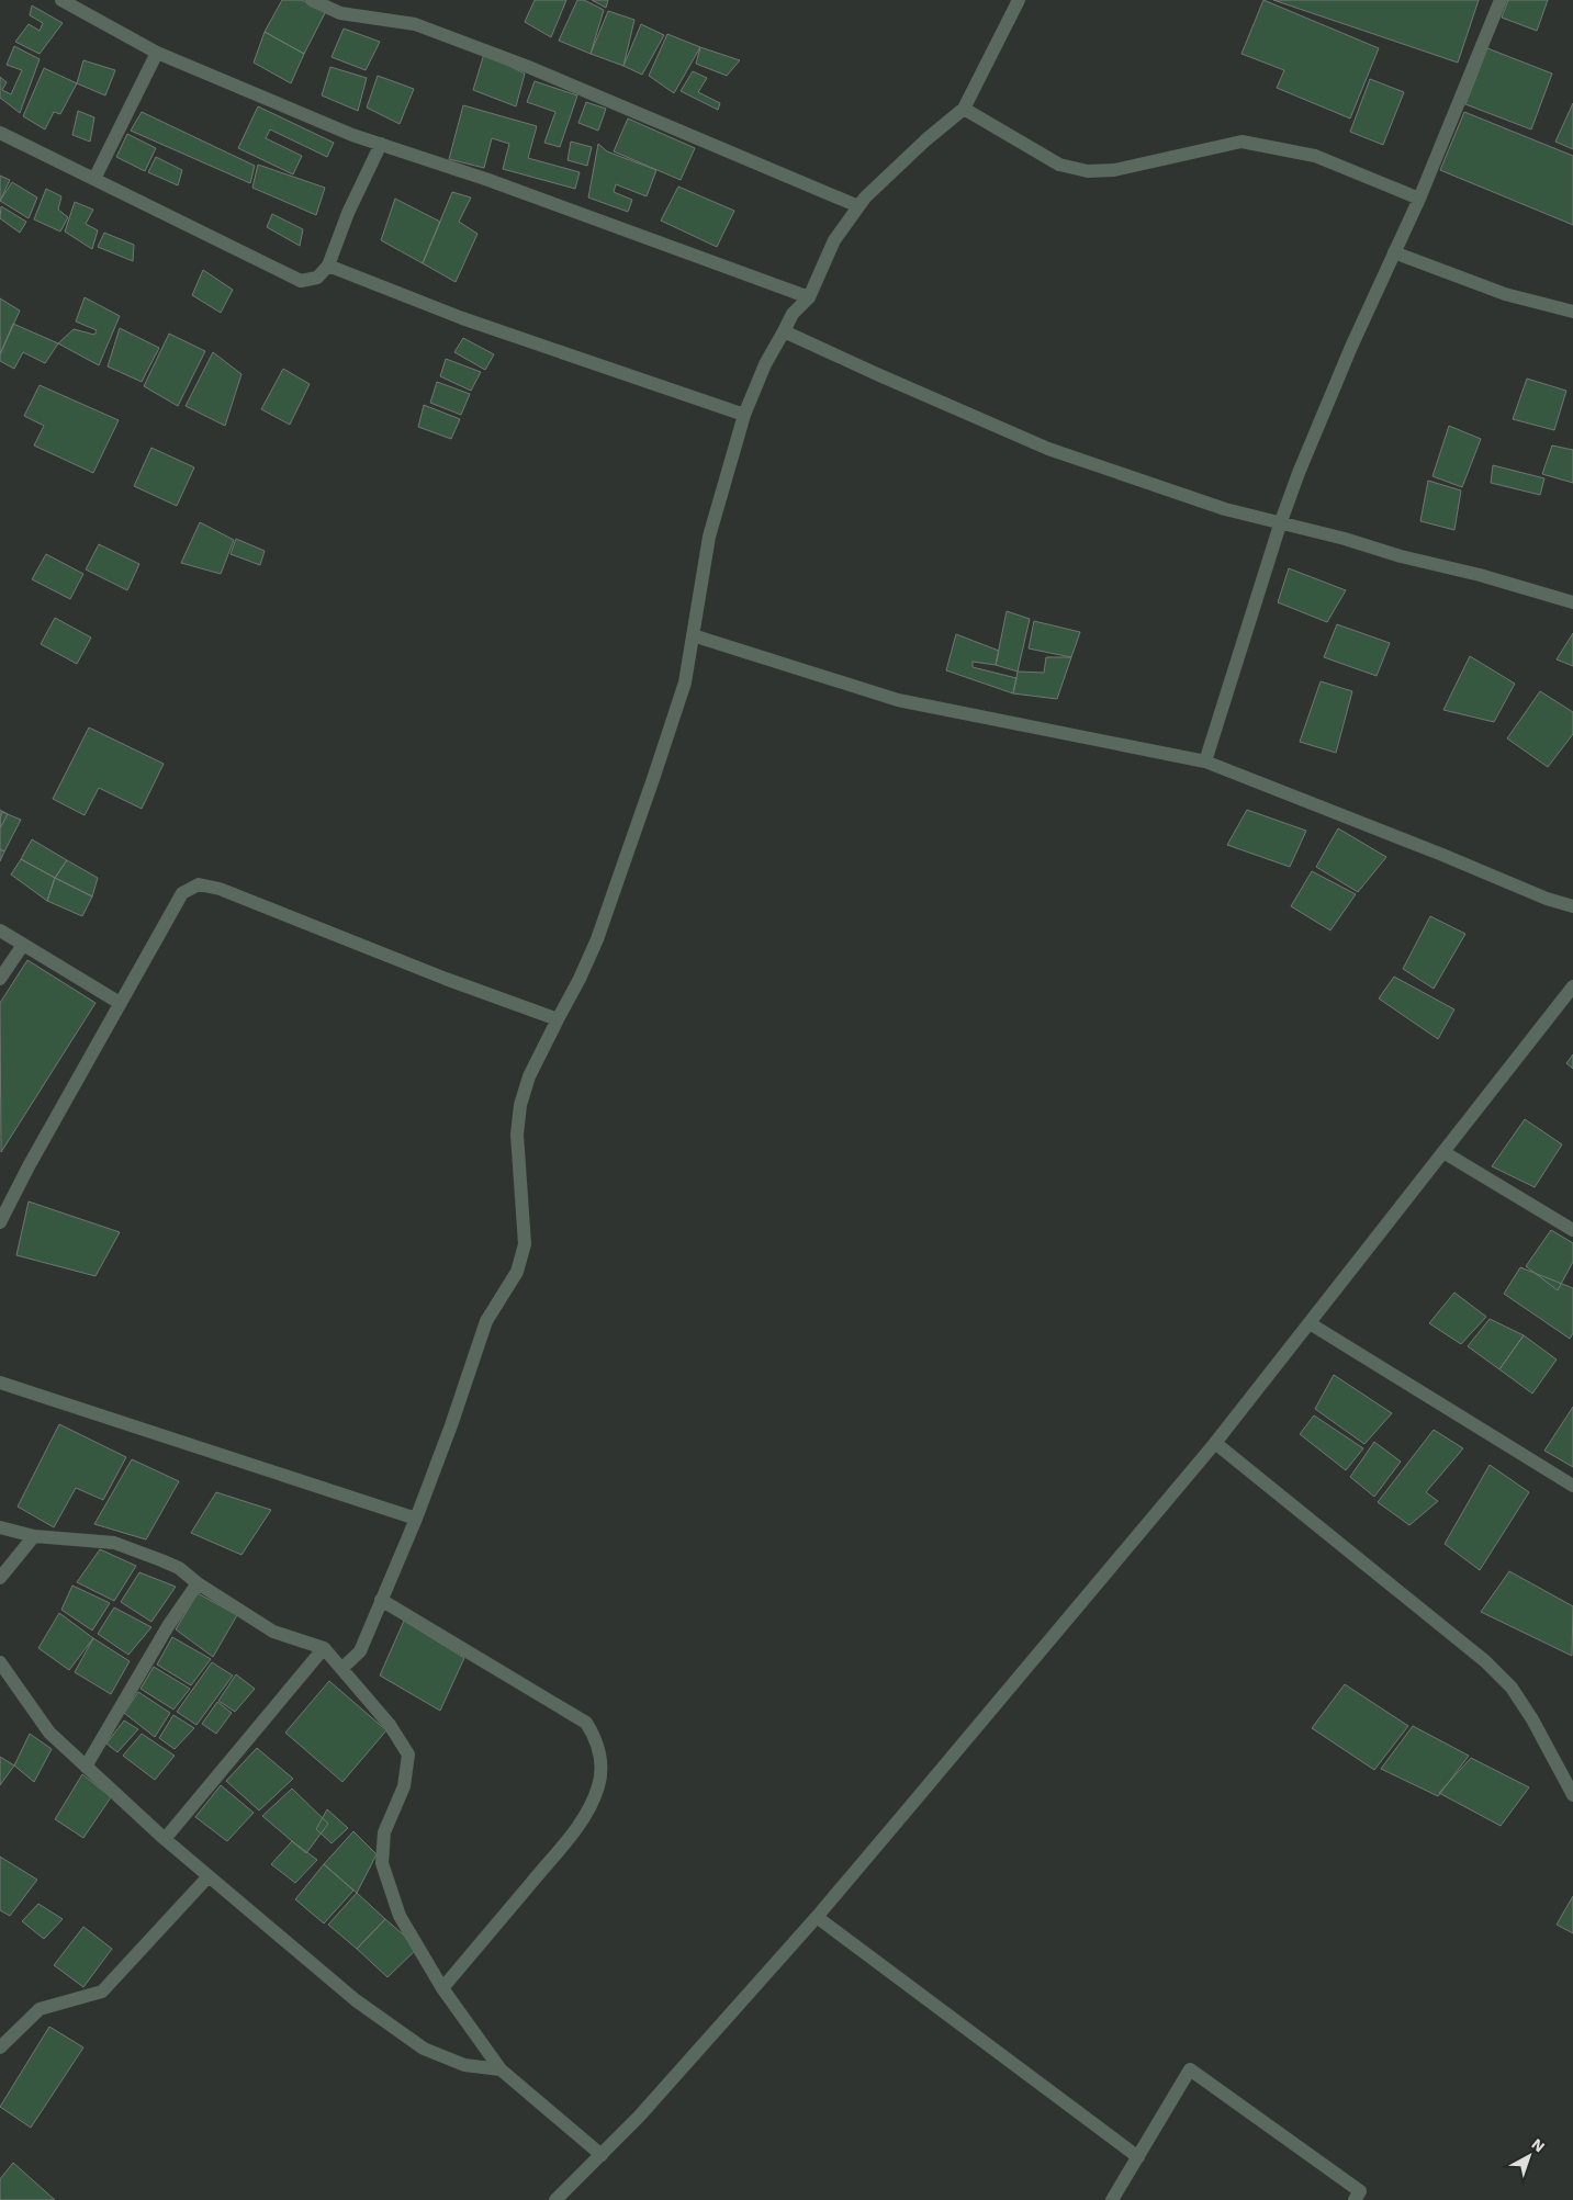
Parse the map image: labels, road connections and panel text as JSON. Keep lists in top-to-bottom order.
{
  "north": "top right"
}
